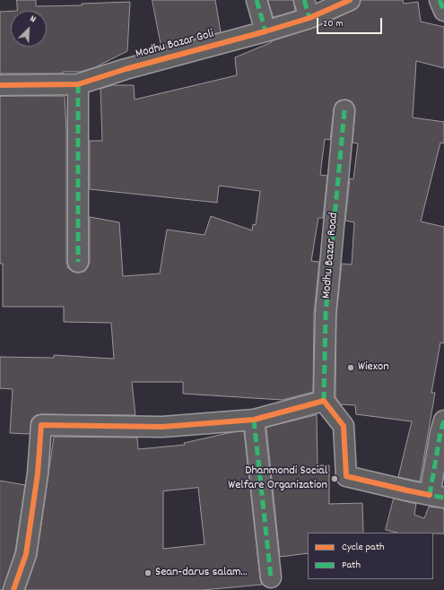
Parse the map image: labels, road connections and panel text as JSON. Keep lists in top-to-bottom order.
{
  "streets": {
    "street": ["Modhu Bazar Goli", "Modhu Bazar Road"]
  },
  "places": ["Wiexon", "Dhanmondi Social Welfare Organization", "Sean-darus salam..."],
  "legend": ["Cycle path", "Path"],
  "scale_bar": "20 m",
  "north": "top right"
}
